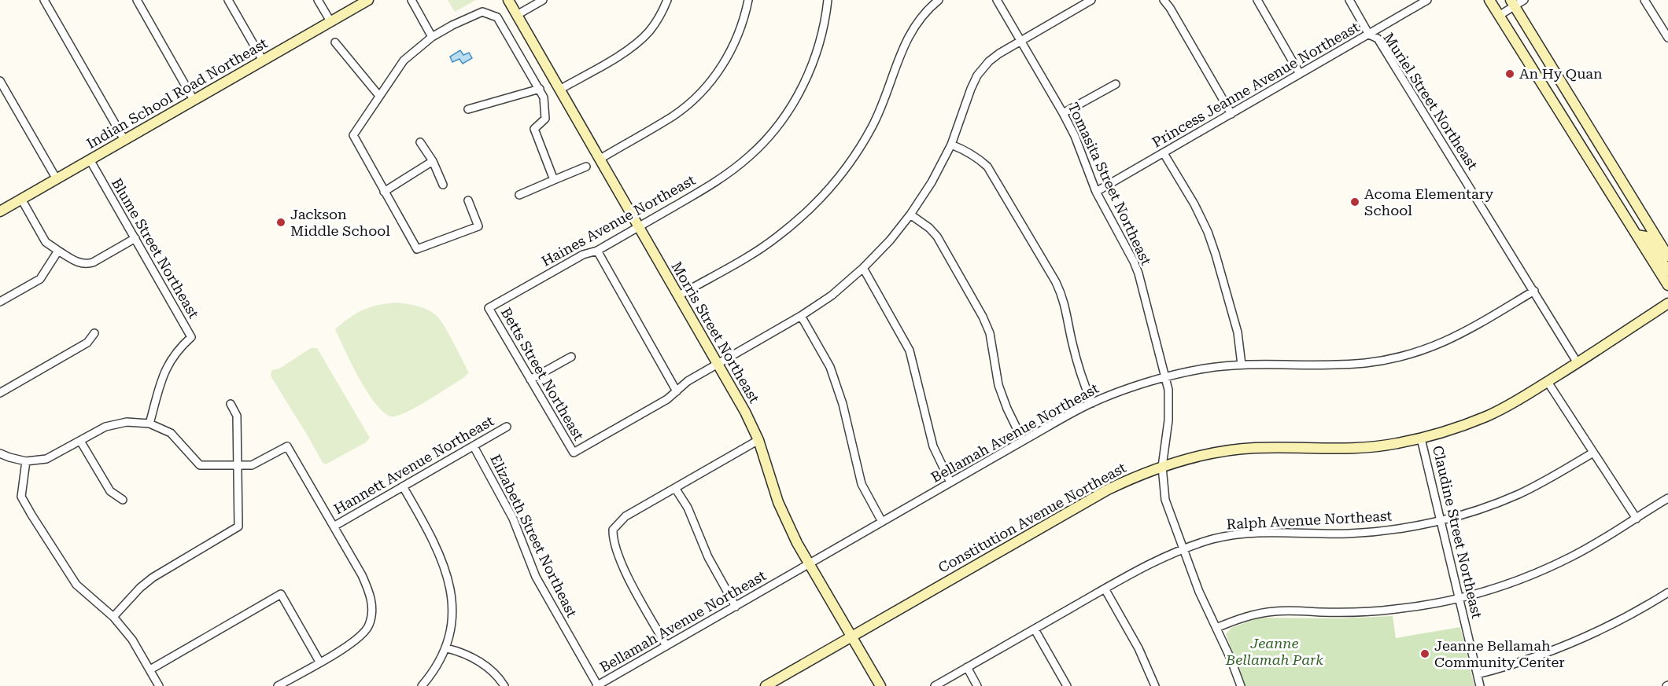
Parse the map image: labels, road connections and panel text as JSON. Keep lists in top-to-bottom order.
{
  "streets": {
    "street": [
      "Princess Jeanne Avenue Northeast",
      "Indian School Road Northeast",
      "Muriel Street Northeast",
      "Tomasita Street Northeast",
      "Haines Avenue Northeast",
      "Blume Street Northeast",
      "Morris Street Northeast",
      "Betts Street Northeast",
      "Bellamah Avenue Northeast",
      "Hannett Avenue Northeast",
      "Constitution Avenue Northeast",
      "Ralph Avenue Northeast",
      "Claudine Street Northeast",
      "Elizabeth Street Northeast"
    ]
  },
  "crossings": [
    ["Princess Jeanne Avenue Northeast", "Muriel Street Northeast"],
    ["Princess Jeanne Avenue Northeast", "Tomasita Street Northeast"],
    ["Indian School Road Northeast", "Blume Street Northeast"],
    ["Muriel Street Northeast", "Bellamah Avenue Northeast"],
    ["Muriel Street Northeast", "Constitution Avenue Northeast"],
    ["Tomasita Street Northeast", "Bellamah Avenue Northeast"],
    ["Tomasita Street Northeast", "Constitution Avenue Northeast"],
    ["Tomasita Street Northeast", "Ralph Avenue Northeast"],
    ["Haines Avenue Northeast", "Morris Street Northeast"],
    ["Haines Avenue Northeast", "Betts Street Northeast"],
    ["Morris Street Northeast", "Bellamah Avenue Northeast"],
    ["Morris Street Northeast", "Constitution Avenue Northeast"],
    ["Bellamah Avenue Northeast", "Elizabeth Street Northeast"],
    ["Hannett Avenue Northeast", "Elizabeth Street Northeast"],
    ["Constitution Avenue Northeast", "Claudine Street Northeast"],
    ["Ralph Avenue Northeast", "Claudine Street Northeast"]
  ],
  "parks": ["Jeanne Bellamah Park"],
  "places": [
    "An Hy Quan",
    "Acoma Elementary School",
    "Jackson Middle School",
    "Jeanne Bellamah Community Center"
  ]
}
